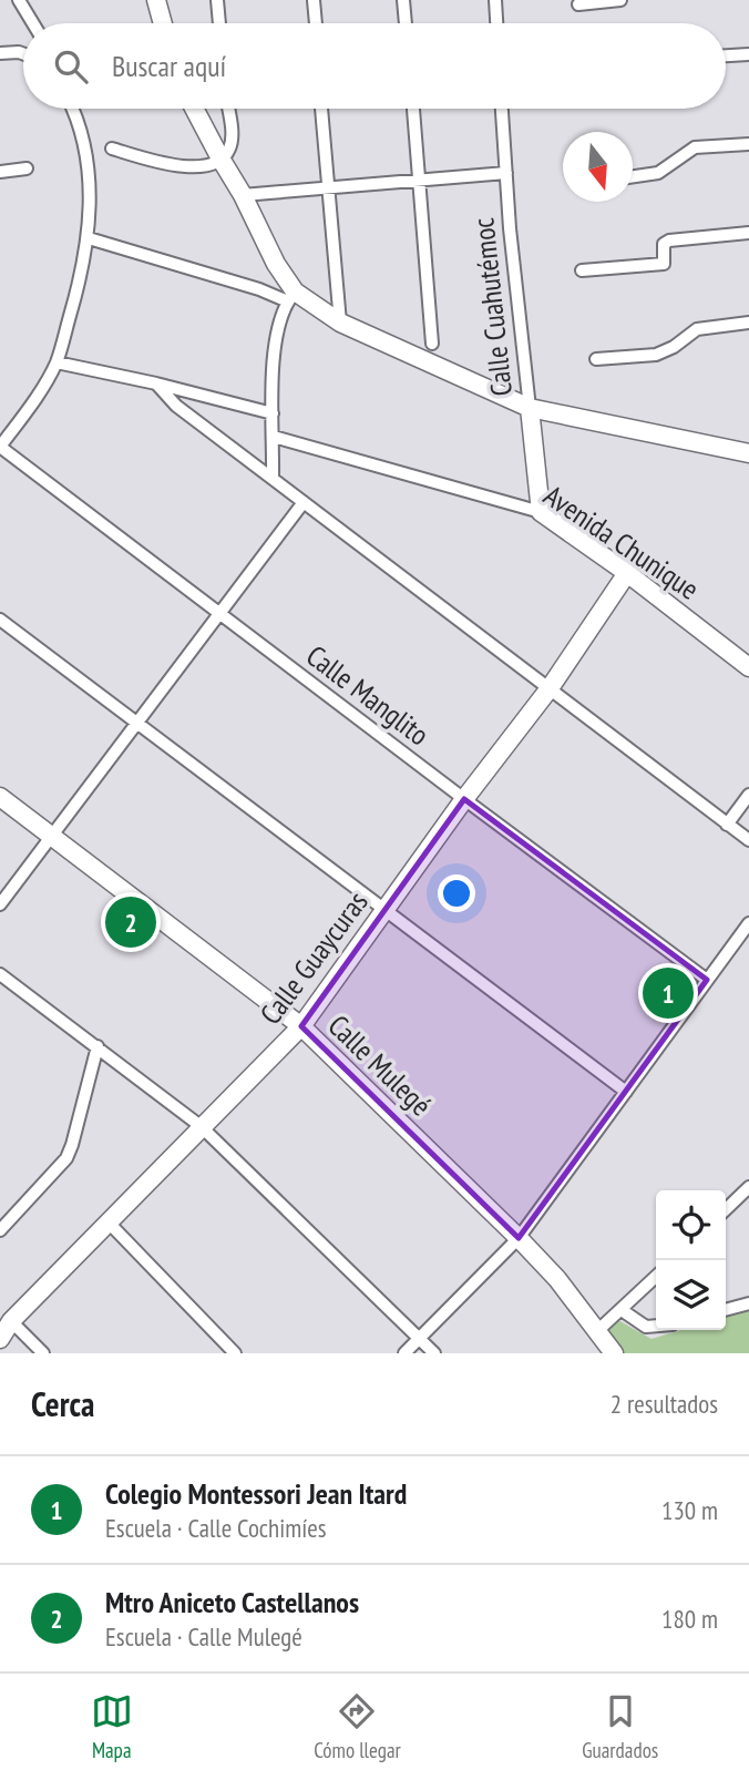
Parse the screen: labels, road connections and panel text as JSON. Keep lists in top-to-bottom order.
{
  "streets": {
    "street": [
      "Calle Cuahutémoc",
      "Avenida Chunique",
      "Calle Manglito",
      "Calle Guaycuras",
      "Calle Mulegé"
    ]
  },
  "crossings": [
    ["Calle Cuahutémoc", "Avenida Chunique"],
    ["Avenida Chunique", "Calle Guaycuras"],
    ["Calle Manglito", "Calle Guaycuras"],
    ["Calle Guaycuras", "Calle Mulegé"]
  ],
  "north": "bottom",
  "page": {
    "search": "Buscar aquí",
    "pins": ["2", "1"],
    "heading": ["Cerca", "2 resultados"],
    "list": [
      {
        "mark": "1",
        "name": "Colegio Montessori Jean Itard",
        "note": "Escuela · Calle Cochimíes",
        "value": "130 m"
      },
      {
        "mark": "2",
        "name": "Mtro Aniceto Castellanos",
        "note": "Escuela · Calle Mulegé",
        "value": "180 m"
      }
    ],
    "nav": ["Mapa", "Cómo llegar", "Guardados"]
  }
}
